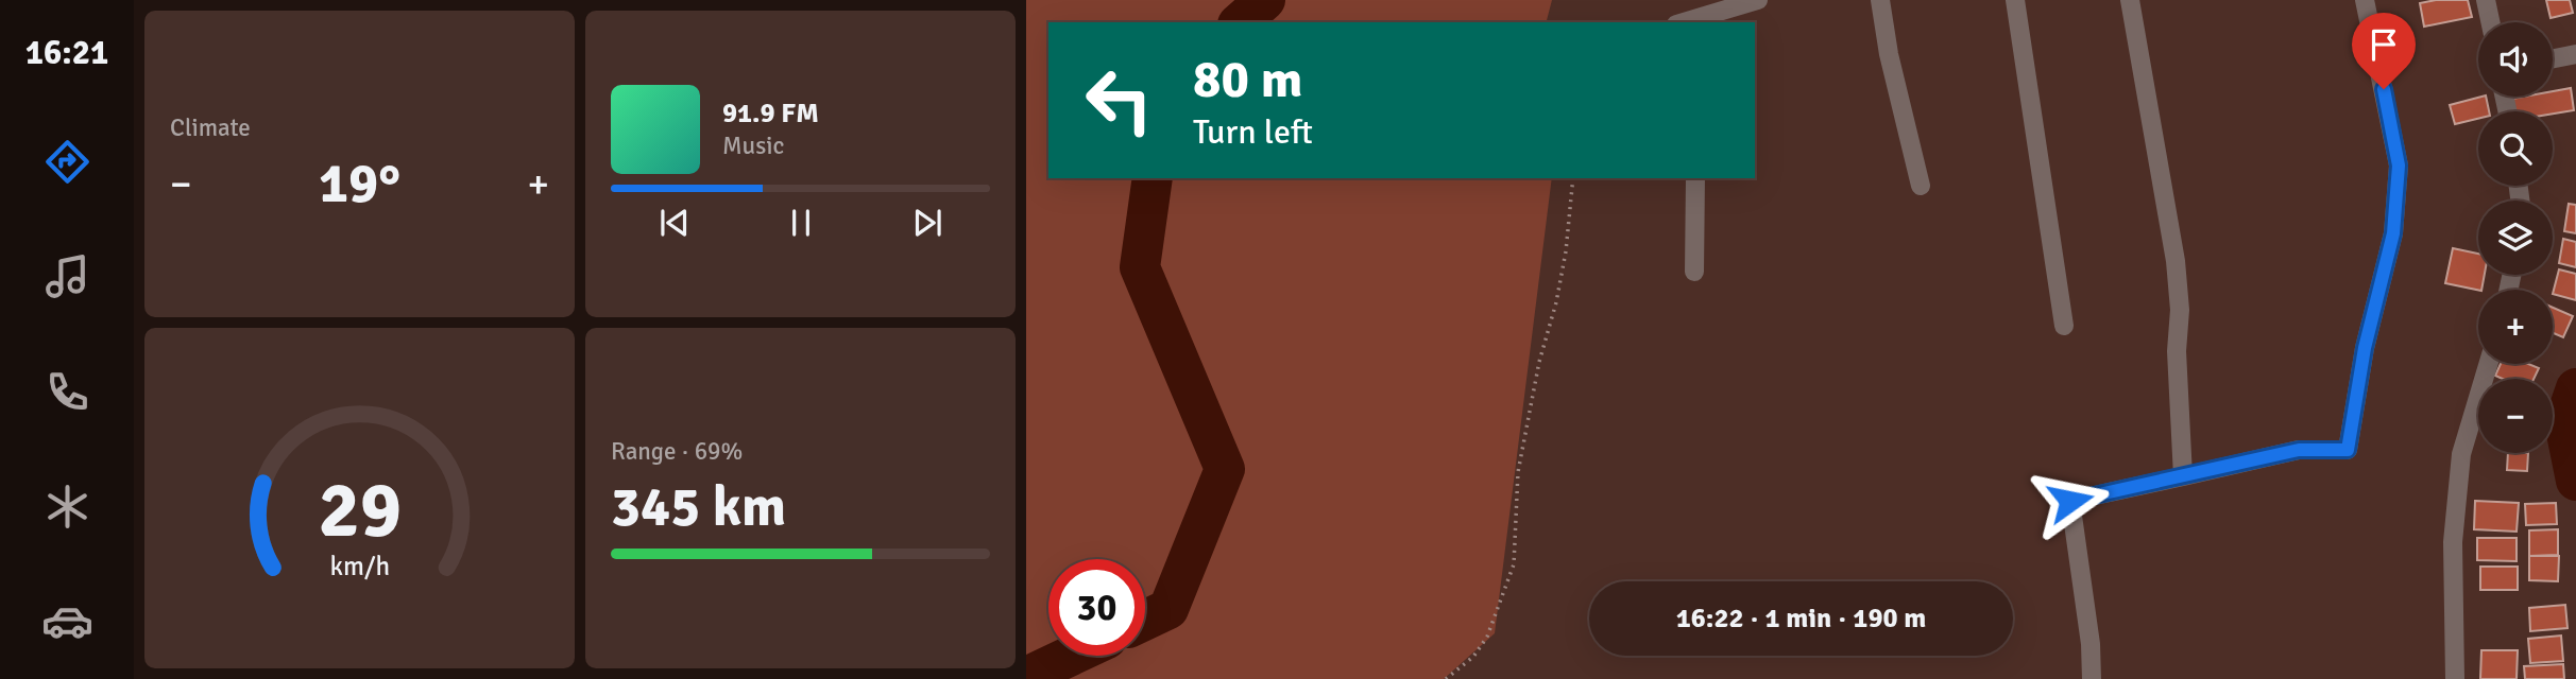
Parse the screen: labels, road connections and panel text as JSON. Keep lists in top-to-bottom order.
{
  "page": {
    "tabs": "16:21",
    "tile": [
      "Climate",
      ["Range · 69%", "345 km"]
    ],
    "map_buttons": ["+", "−"],
    "turn": ["80 m", "Turn left"],
    "song": ["91.9 FM", "Music"],
    "heat": ["−", "19°", "+"],
    "limit": "30",
    "trip": "16:22 · 1 min · 190 m",
    "gauge": ["29", "km/h"]
  }
}
